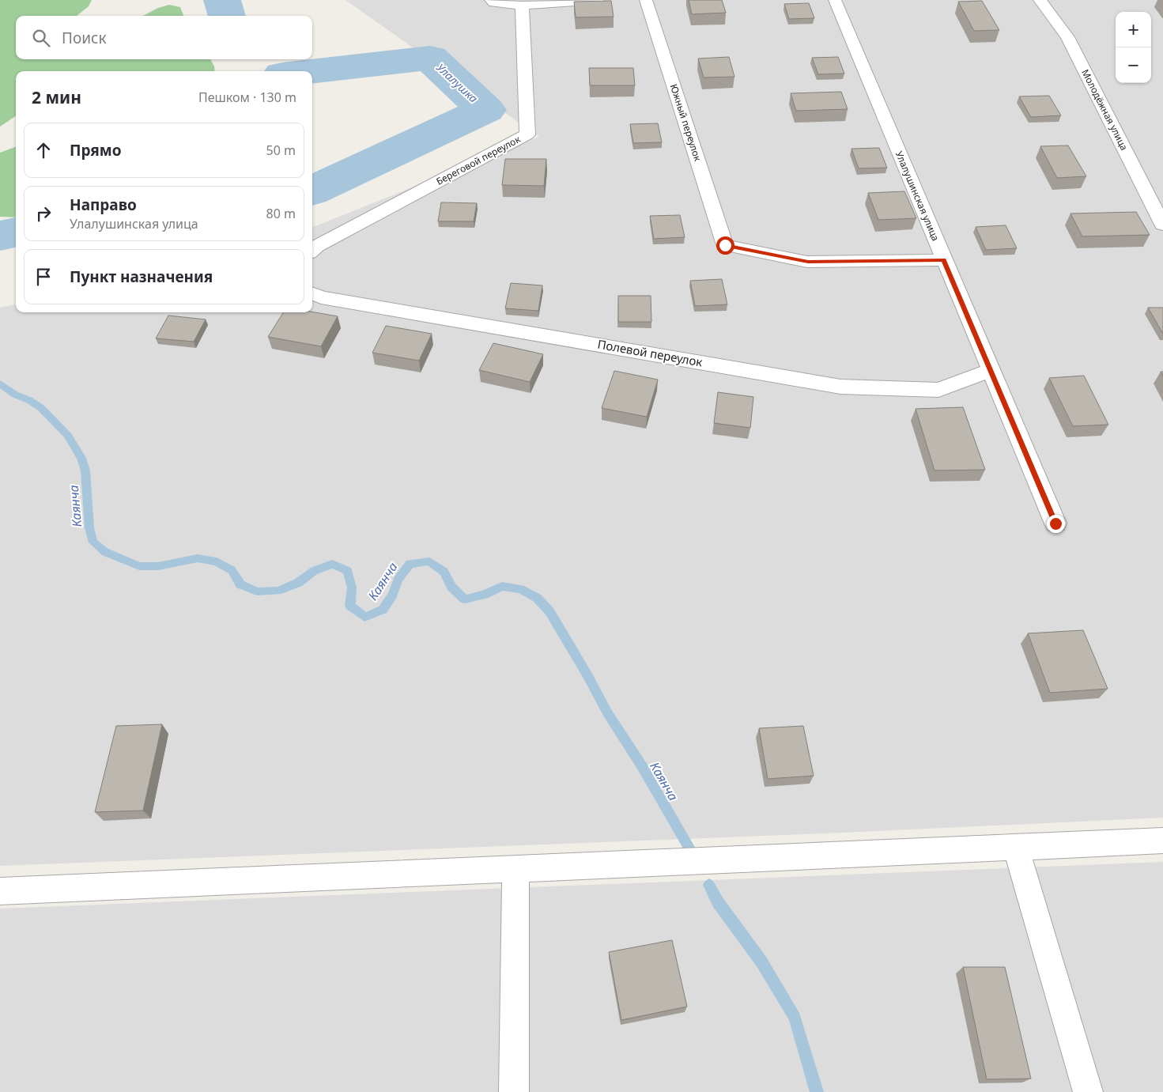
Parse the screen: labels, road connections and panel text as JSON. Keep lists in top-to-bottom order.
{
  "streets": {
    "street": [
      "Молодёжная улица",
      "Южный переулок",
      "Береговой переулок",
      "Улалушинская улица",
      "Полевой переулок"
    ]
  },
  "crossings": [
    ["Южный переулок", "Улалушинская улица"],
    ["Улалушинская улица", "Полевой переулок"]
  ],
  "water": ["Улалушка", "Каянча"],
  "page": {
    "map_buttons": ["+", "−"],
    "search": "Поиск",
    "heading": ["2 мин", "Пешком · 130 m"],
    "list": [
      ["Прямо", "50 m"],
      ["Направо", "Улалушинская улица", "80 m"],
      "Пункт назначения"
    ]
  }
}
